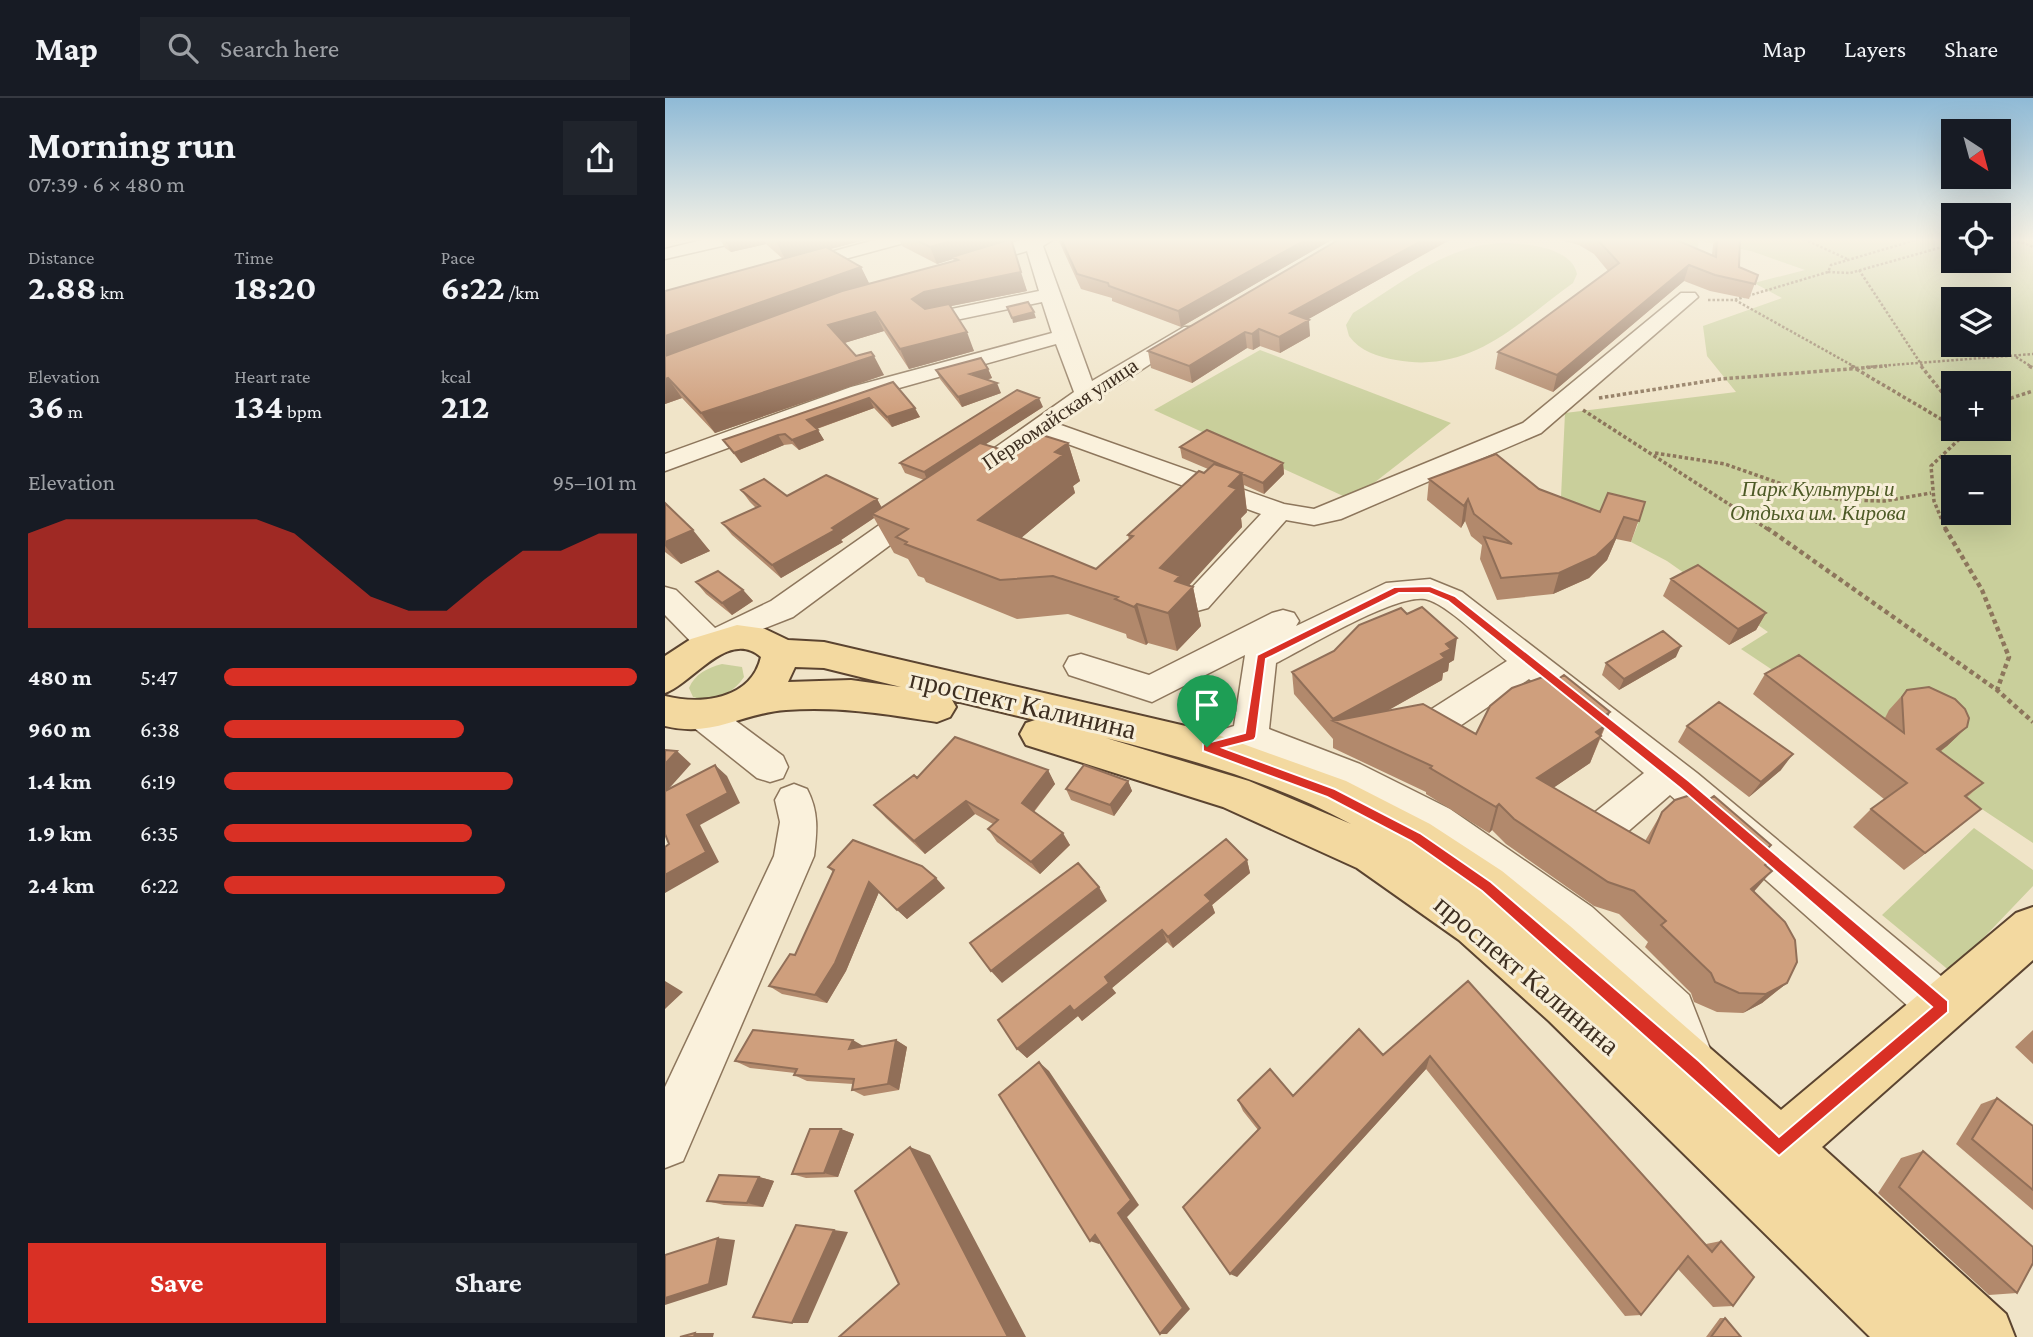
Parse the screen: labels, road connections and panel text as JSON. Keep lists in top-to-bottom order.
{
  "streets": {
    "main road": ["проспект Калинина"],
    "street": ["Первомайская улица"]
  },
  "crossings": [
    ["Первомайская улица", "проспект Калинина"]
  ],
  "parks": ["Парк Культуры и Отдыха им. Кирова"],
  "north": "bottom right",
  "page": {
    "header": "Map",
    "search": "Search here",
    "nav": ["Map", "Layers", "Share"],
    "heading": ["Morning run", "07:39 · 6 × 480 m"],
    "map_buttons": ["+", "−"],
    "stats": [
      ["Distance", "2.88 km"],
      ["Time", "18:20"],
      ["Pace", "6:22 /km"],
      ["Elevation", "36 m"],
      ["Heart rate", "134 bpm"],
      ["kcal", "212"]
    ],
    "chart": ["Elevation", "95–101 m"],
    "list": [
      {
        "name": "480 m",
        "note": "5:47"
      },
      {
        "name": "960 m",
        "note": "6:38"
      },
      {
        "name": "1.4 km",
        "note": "6:19"
      },
      {
        "name": "1.9 km",
        "note": "6:35"
      },
      {
        "name": "2.4 km",
        "note": "6:22"
      }
    ],
    "buttons": ["Save", "Share"]
  }
}
